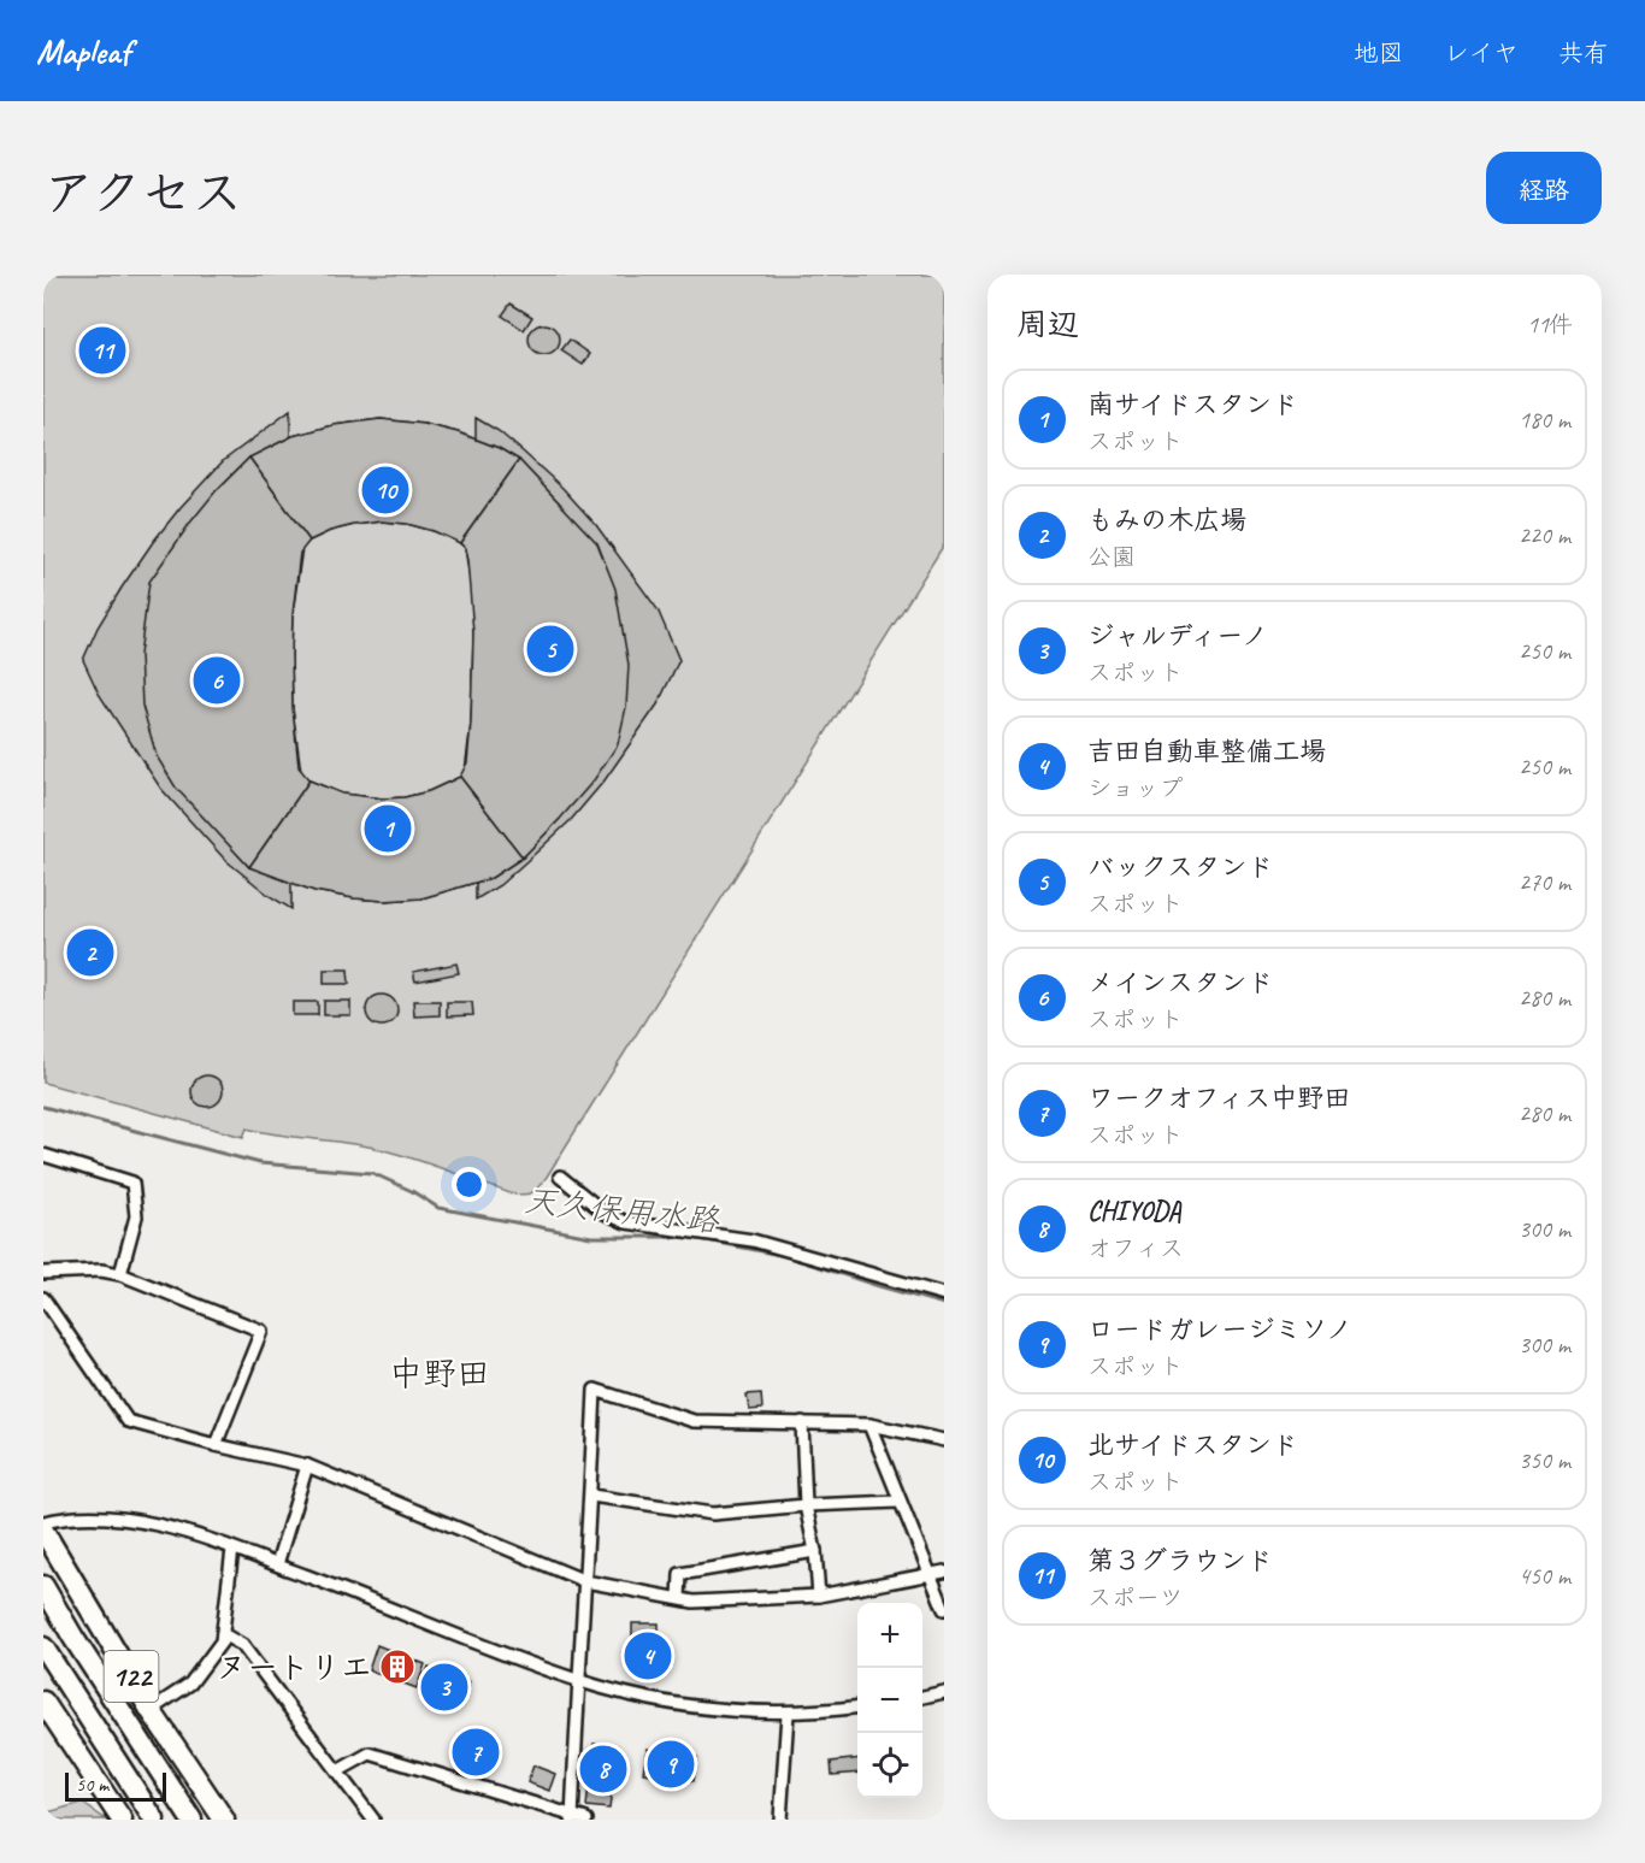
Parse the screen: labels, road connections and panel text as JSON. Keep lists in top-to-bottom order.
{
  "streets": {
    "highway": ["122"]
  },
  "districts": ["中野田"],
  "water": ["天久保用水路"],
  "places": {
    "building": ["ヌートリエ"]
  },
  "scale_bar": "50 m",
  "page": {
    "header": "Mapleaf",
    "nav": ["地図", "レイヤ", "共有"],
    "title": "アクセス",
    "buttons": "経路",
    "heading": ["周辺", "11件"],
    "pins": [
      "11",
      "10",
      "5",
      "6",
      "1",
      "2",
      "4",
      "3",
      "7",
      "9",
      "8"
    ],
    "list": [
      {
        "mark": "1",
        "name": "南サイドスタンド",
        "note": "スポット",
        "value": "180 m"
      },
      {
        "mark": "2",
        "name": "もみの木広場",
        "note": "公園",
        "value": "220 m"
      },
      {
        "mark": "3",
        "name": "ジャルディーノ",
        "note": "スポット",
        "value": "250 m"
      },
      {
        "mark": "4",
        "name": "吉田自動車整備工場",
        "note": "ショップ",
        "value": "250 m"
      },
      {
        "mark": "5",
        "name": "バックスタンド",
        "note": "スポット",
        "value": "270 m"
      },
      {
        "mark": "6",
        "name": "メインスタンド",
        "note": "スポット",
        "value": "280 m"
      },
      {
        "mark": "7",
        "name": "ワークオフィス中野田",
        "note": "スポット",
        "value": "280 m"
      },
      {
        "mark": "8",
        "name": "CHIYODA",
        "note": "オフィス",
        "value": "300 m"
      },
      {
        "mark": "9",
        "name": "ロードガレージミソノ",
        "note": "スポット",
        "value": "300 m"
      },
      {
        "mark": "10",
        "name": "北サイドスタンド",
        "note": "スポット",
        "value": "350 m"
      },
      {
        "mark": "11",
        "name": "第３グラウンド",
        "note": "スポーツ",
        "value": "450 m"
      }
    ],
    "map_buttons": ["+", "−"],
    "scale": "50 m"
  }
}
